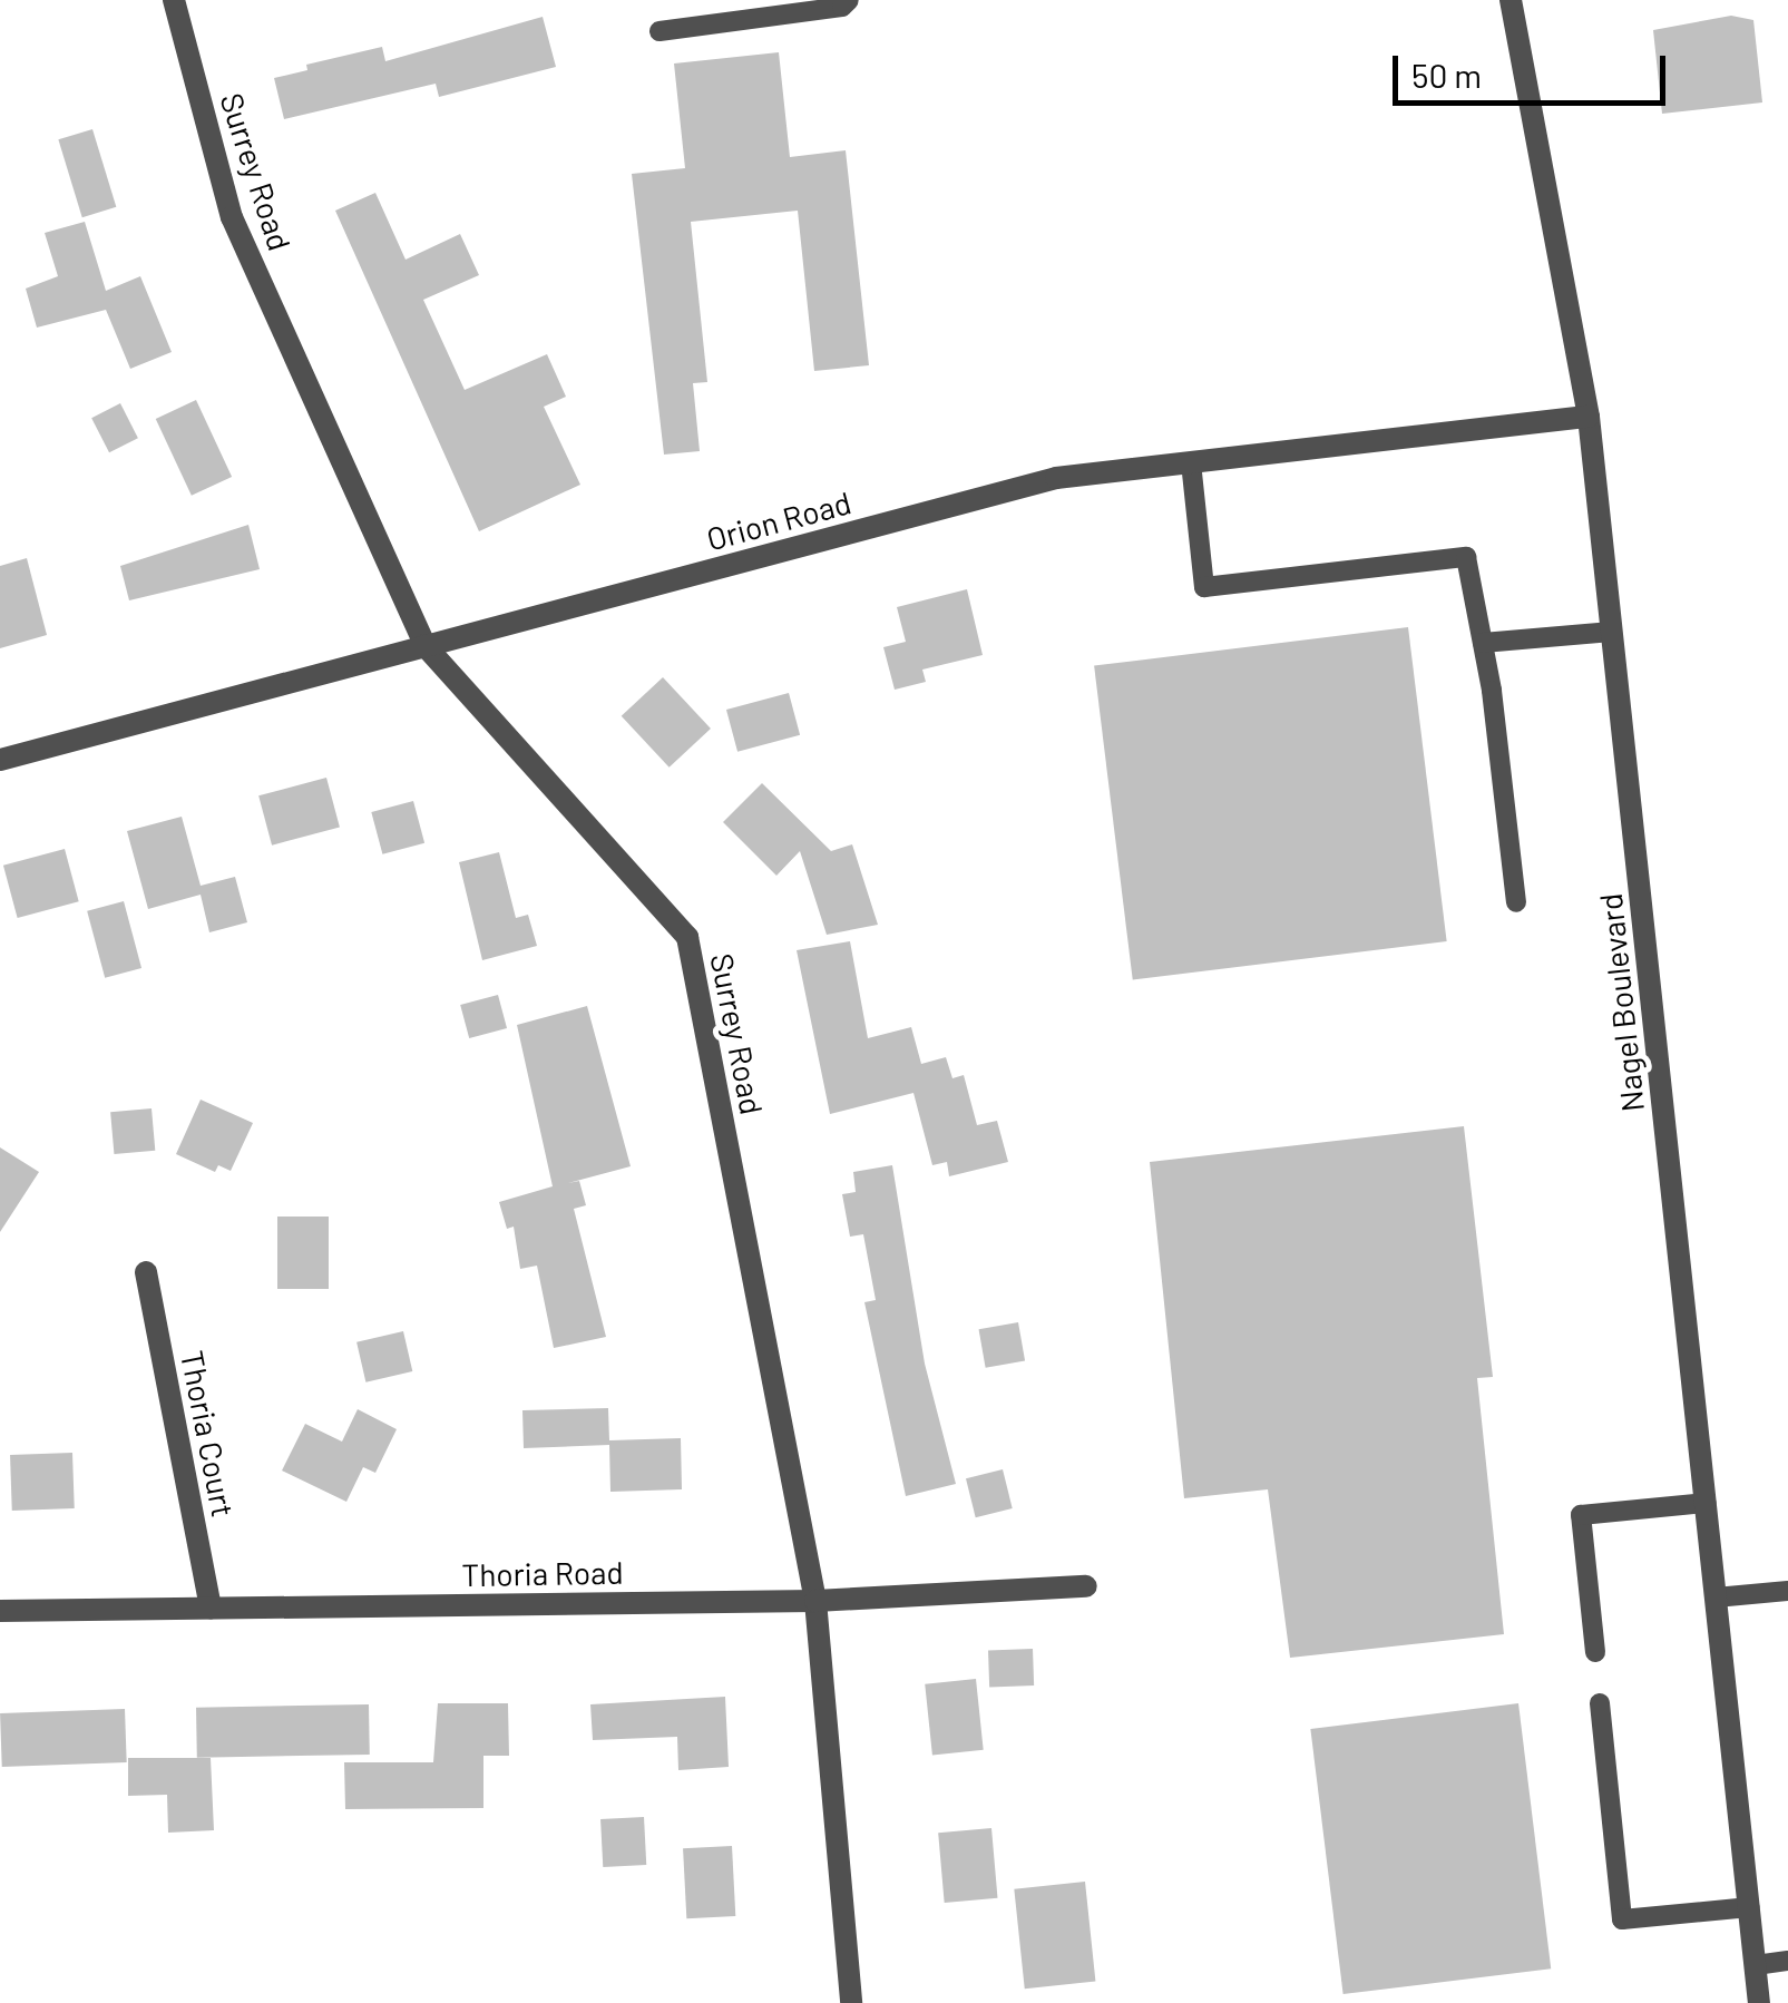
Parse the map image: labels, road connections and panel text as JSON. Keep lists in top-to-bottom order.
{
  "streets": {
    "street": [
      "Surrey Road",
      "Orion Road",
      "Nagel Boulevard",
      "Thoria Court",
      "Thoria Road"
    ]
  },
  "crossings": [
    ["Surrey Road", "Orion Road"],
    ["Surrey Road", "Thoria Road"],
    ["Orion Road", "Nagel Boulevard"],
    ["Thoria Court", "Thoria Road"]
  ],
  "scale_bar": "50 m"
}
